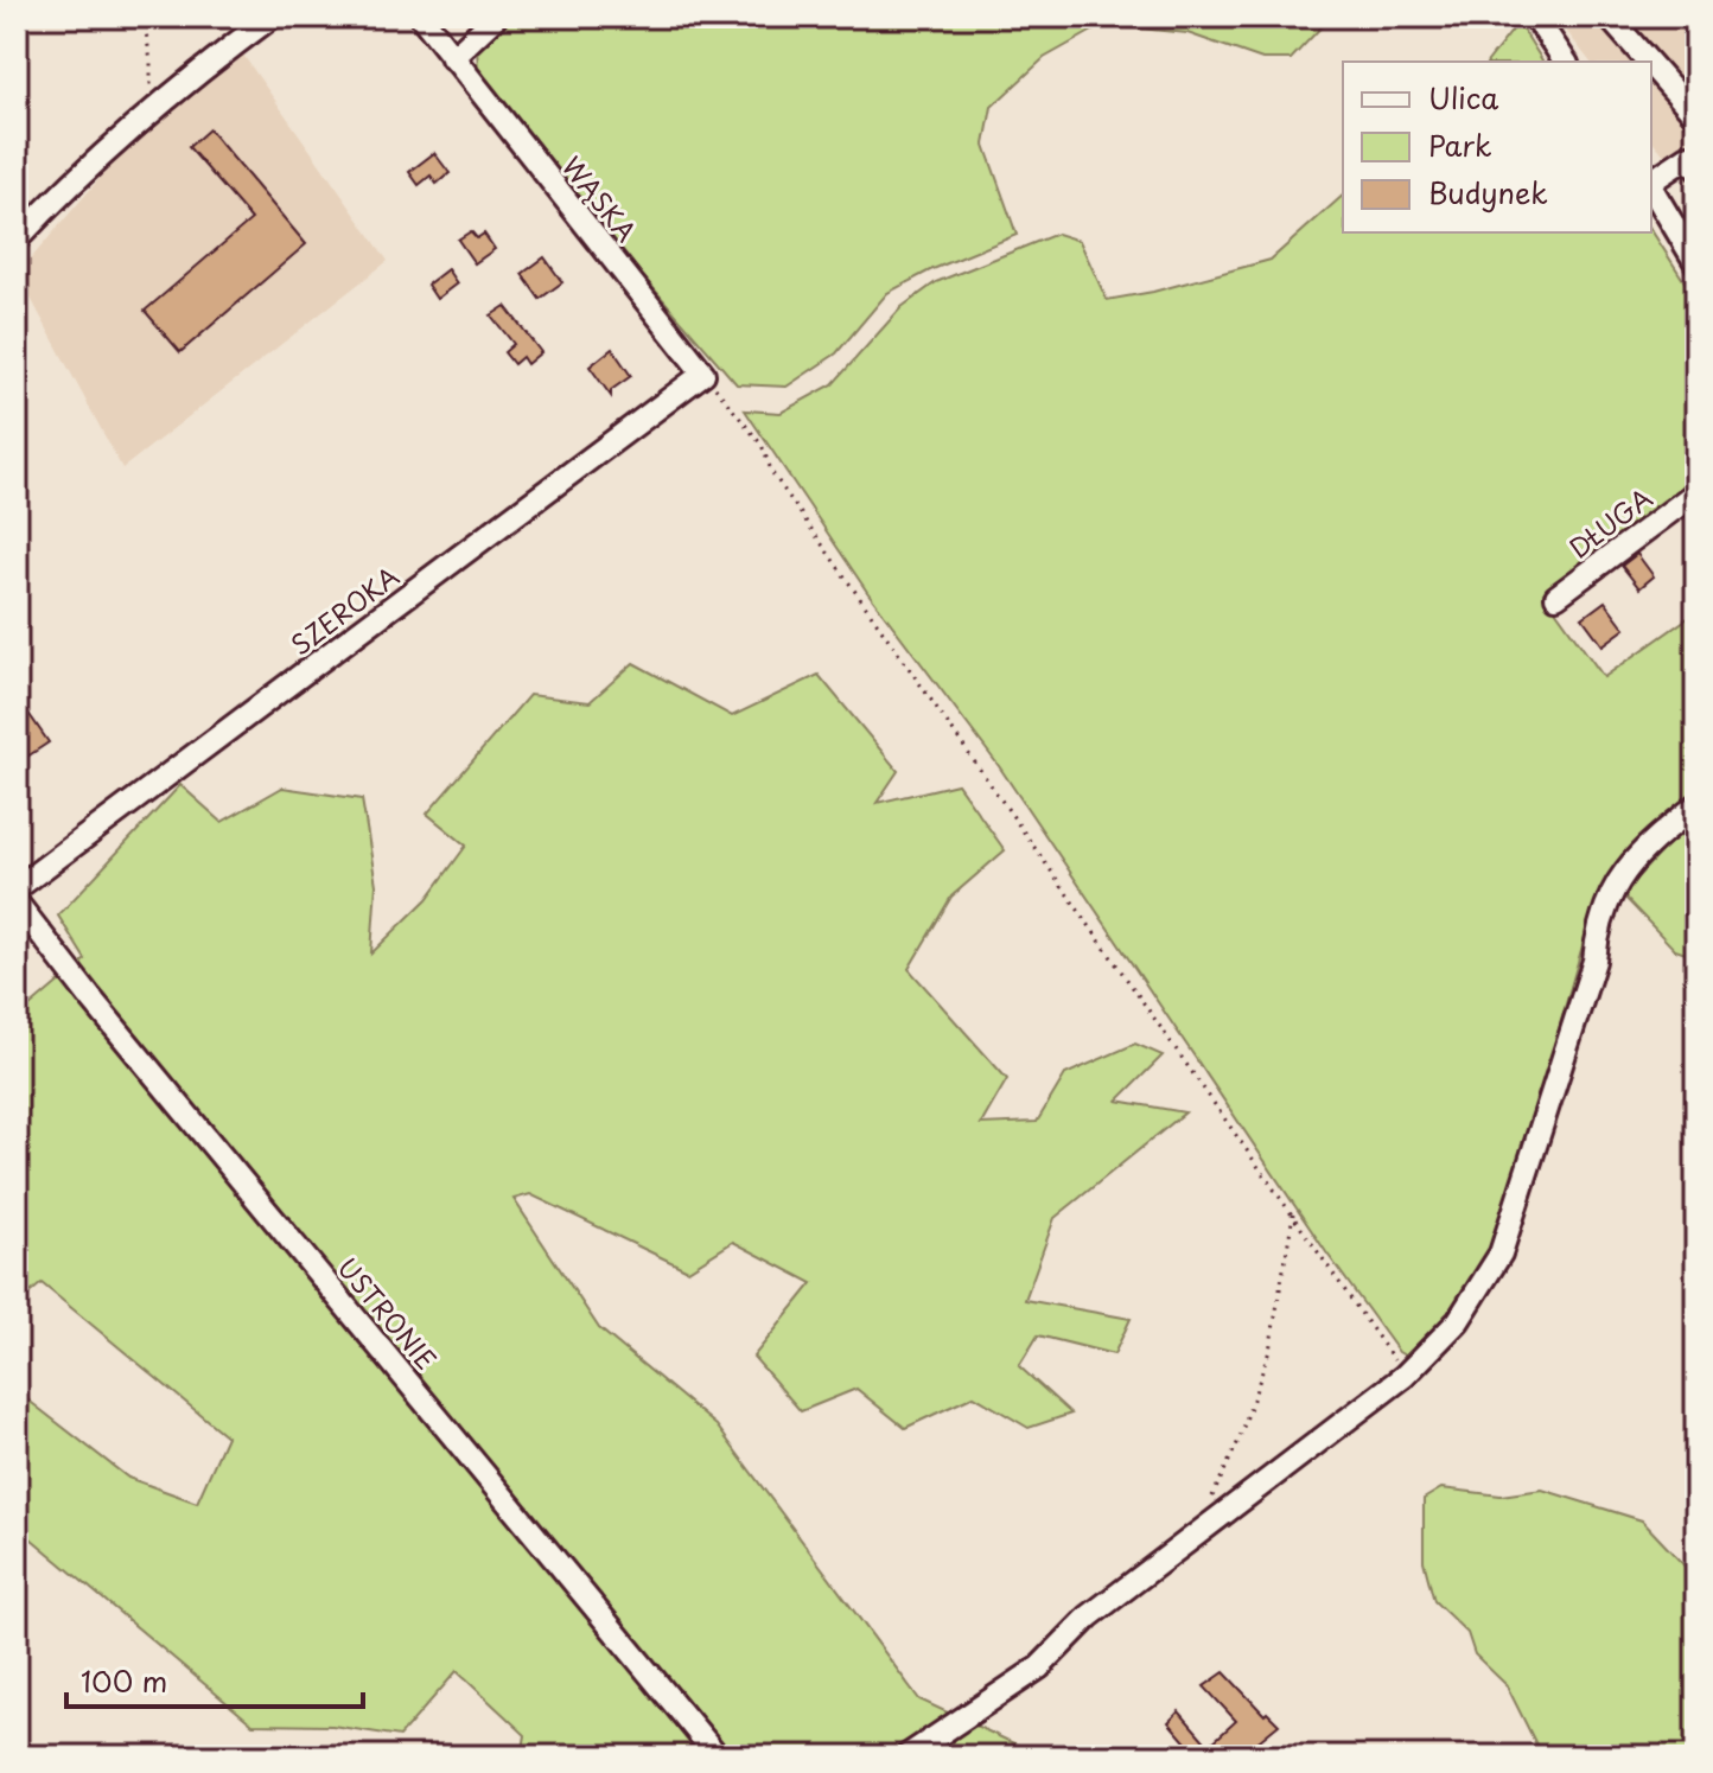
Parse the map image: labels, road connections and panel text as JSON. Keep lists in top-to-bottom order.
{
  "streets": {
    "street": [
      "WĄSKA",
      "DŁUGA",
      "SZEROKA",
      "USTRONIE"
    ]
  },
  "crossings": [
    ["WĄSKA", "SZEROKA"]
  ],
  "legend": ["Ulica", "Park", "Budynek"],
  "scale_bar": "100 m"
}
